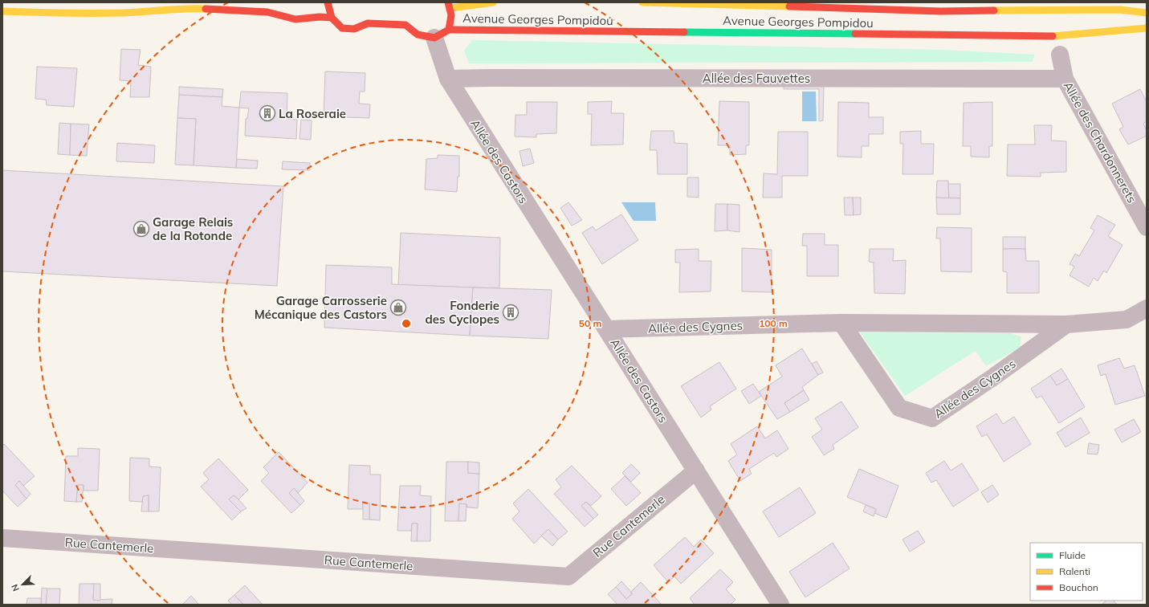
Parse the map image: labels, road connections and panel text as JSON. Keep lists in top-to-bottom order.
{
  "streets": {
    "main road": ["Avenue Georges Pompidou"],
    "street": [
      "Allée des Fauvettes",
      "Allée des Chardonnerets",
      "Allée des Castors",
      "Allée des Cygnes",
      "Rue Cantemerle"
    ]
  },
  "crossings": [
    ["Avenue Georges Pompidou", "Allée des Castors"],
    ["Allée des Fauvettes", "Allée des Chardonnerets"],
    ["Allée des Fauvettes", "Allée des Castors"],
    ["Allée des Castors", "Allée des Cygnes"],
    ["Allée des Castors", "Rue Cantemerle"]
  ],
  "places": {
    "building": ["La Roseraie", "Fonderie des Cyclopes"],
    "shop": ["Garage Relais de la Rotonde", "Garage Carrosserie Mécanique des Castors"]
  },
  "legend": ["Fluide", "Ralenti", "Bouchon"],
  "north": "bottom left",
  "rings": ["50 m", "100 m"]
}
